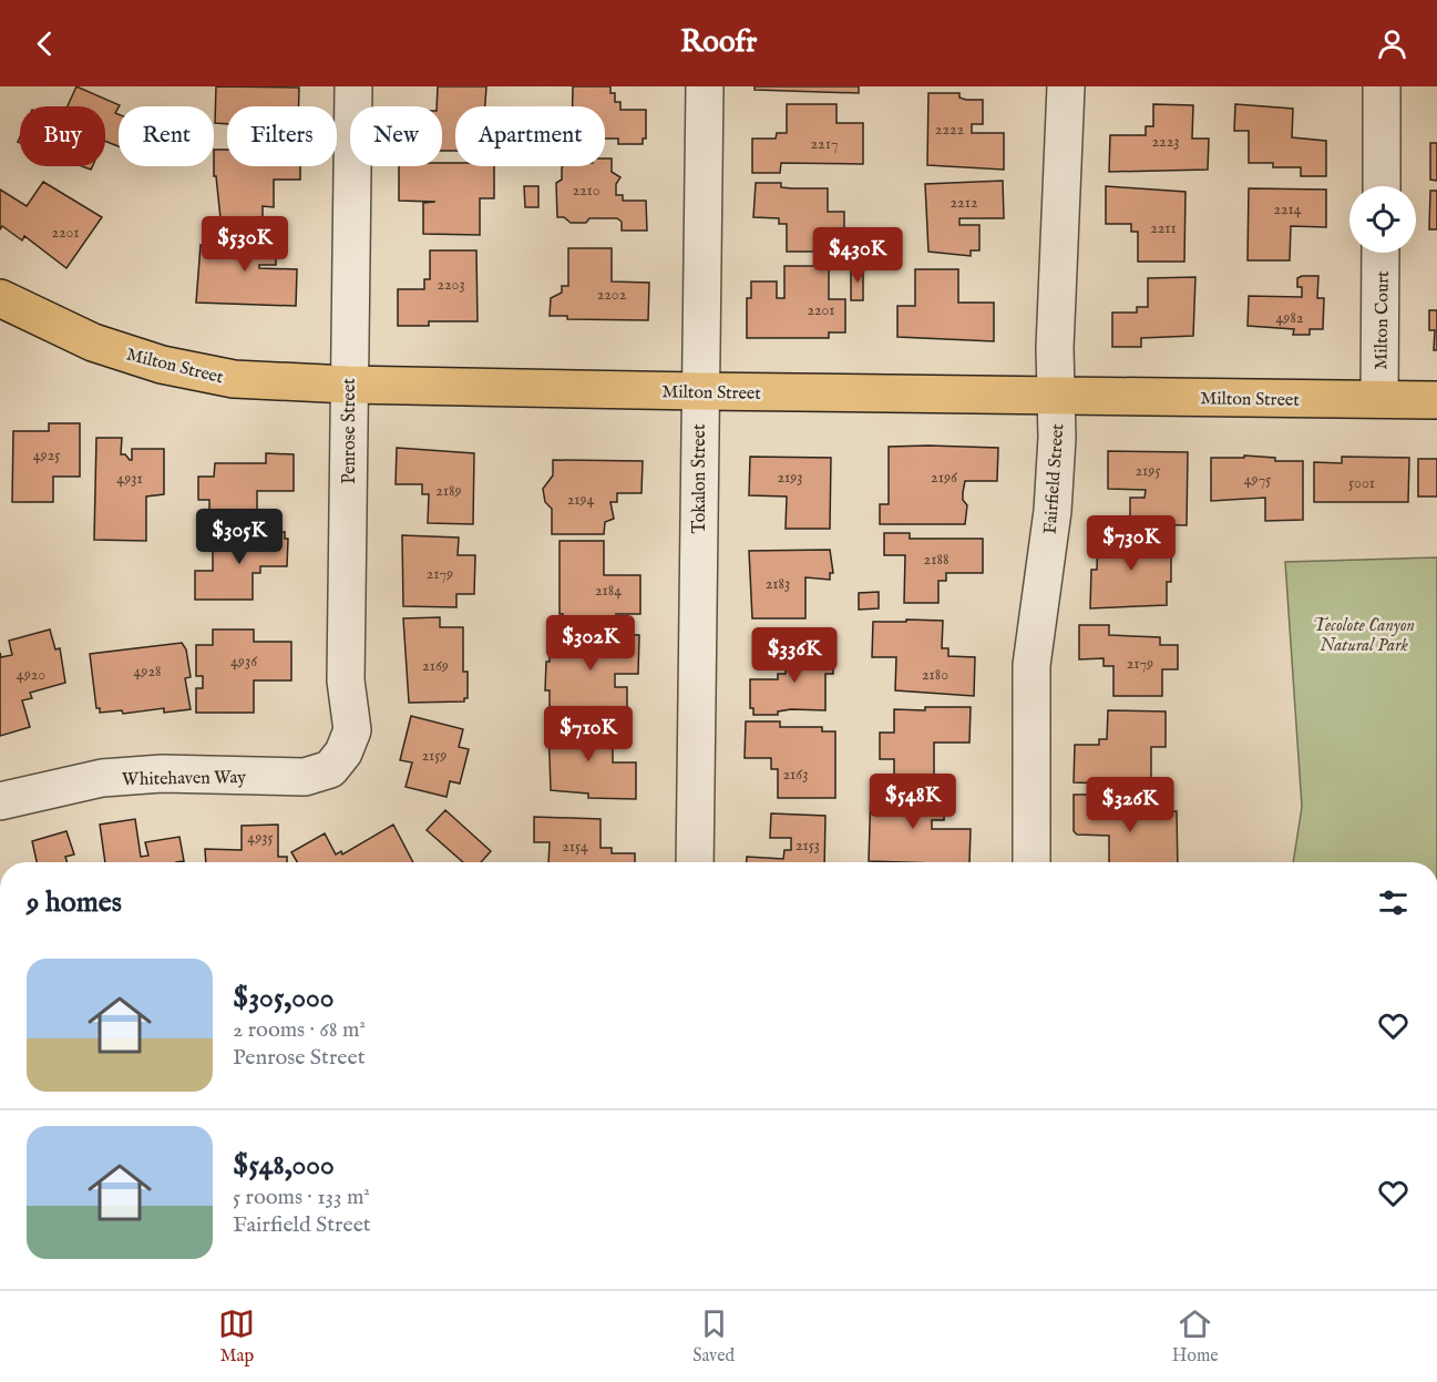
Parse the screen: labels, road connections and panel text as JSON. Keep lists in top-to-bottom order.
{
  "streets": {
    "main road": ["Milton Street"],
    "street": [
      "Milton Court",
      "Penrose Street",
      "Tokalon Street",
      "Fairfield Street",
      "Whitehaven Way"
    ]
  },
  "crossings": [
    ["Milton Court", "Milton Street"],
    ["Milton Street", "Penrose Street"],
    ["Milton Street", "Tokalon Street"],
    ["Milton Street", "Fairfield Street"],
    ["Penrose Street", "Whitehaven Way"]
  ],
  "parks": ["Tecolote Canyon Natural Park"],
  "house_numbers": [
    "2222",
    "2223",
    "2217",
    "2210",
    "2212",
    "2214",
    "2211",
    "2201",
    "2203",
    "2202",
    "2201",
    "4982",
    "4925",
    "2195",
    "2193",
    "2196",
    "4931",
    "4975",
    "5001",
    "2189",
    "2194",
    "2188",
    "2179",
    "2183",
    "2184",
    "4936",
    "2179",
    "2169",
    "4928",
    "4920",
    "2180",
    "2159",
    "2163",
    "4935",
    "2153",
    "2154"
  ],
  "page": {
    "header": "Roofr",
    "chip": [
      "Buy",
      "Rent",
      "Filters",
      "New",
      "Apartment"
    ],
    "price": [
      "$530K",
      "$430K",
      "$305K",
      "$730K",
      "$302K",
      "$336K",
      "$710K",
      "$548K",
      "$326K"
    ],
    "heading": "9 homes",
    "list": [
      {
        "name": "$305,000",
        "note": "2 rooms · 68 m² · Penrose Street"
      },
      {
        "name": "$548,000",
        "note": "5 rooms · 133 m² · Fairfield Street"
      }
    ],
    "tabs": ["Map", "Saved", "Home"]
  }
}
